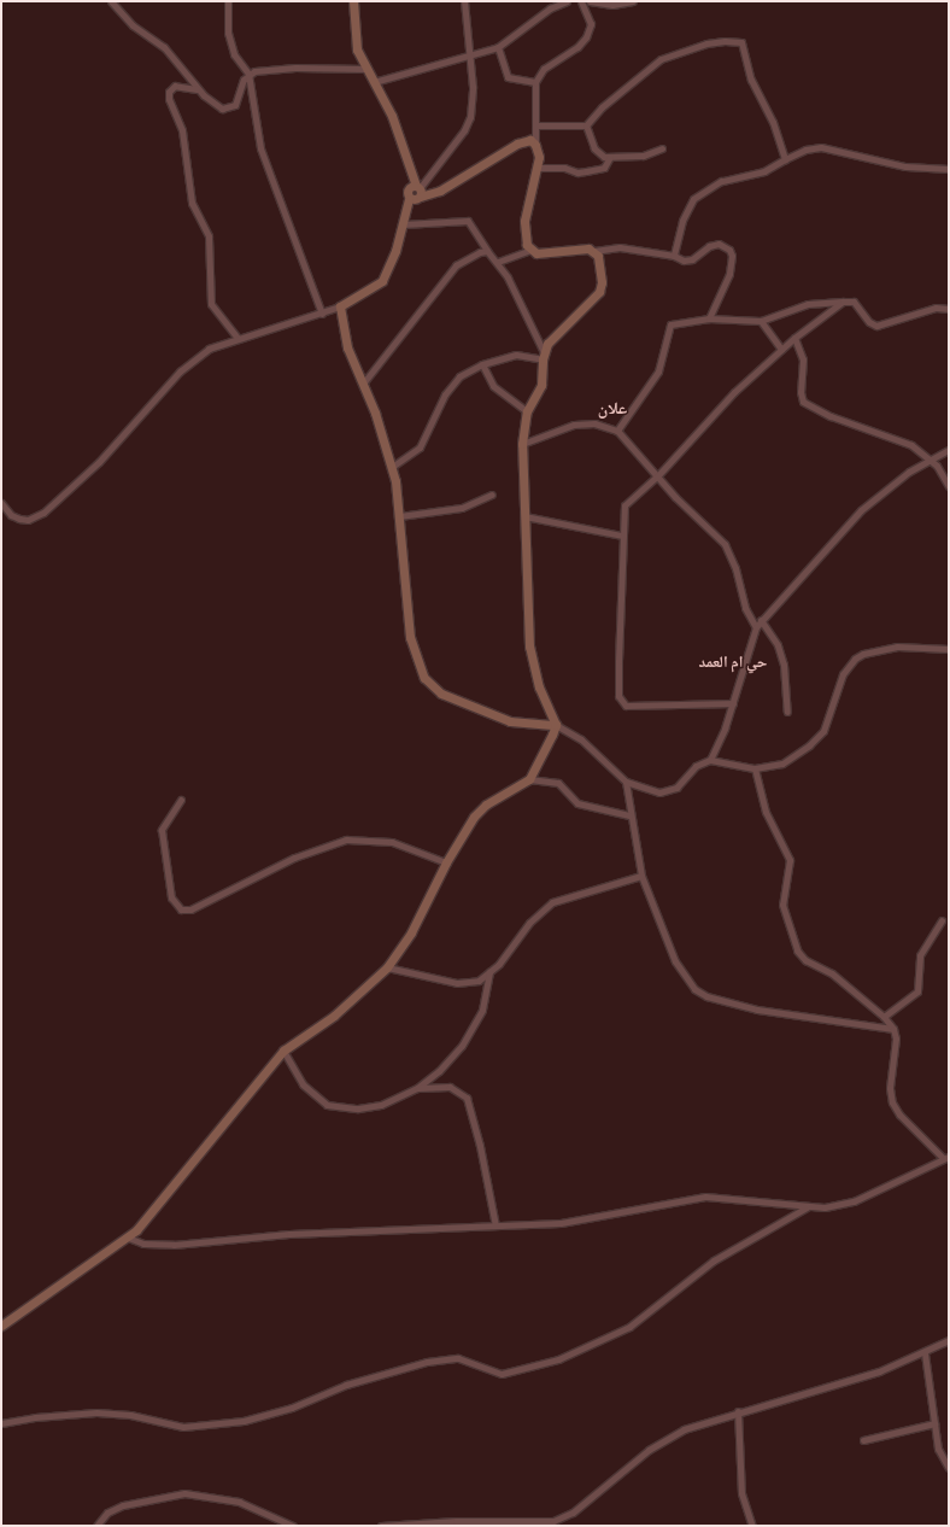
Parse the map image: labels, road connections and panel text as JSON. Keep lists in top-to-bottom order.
{
  "districts": ["علان", "حي ام العمد"]
}
